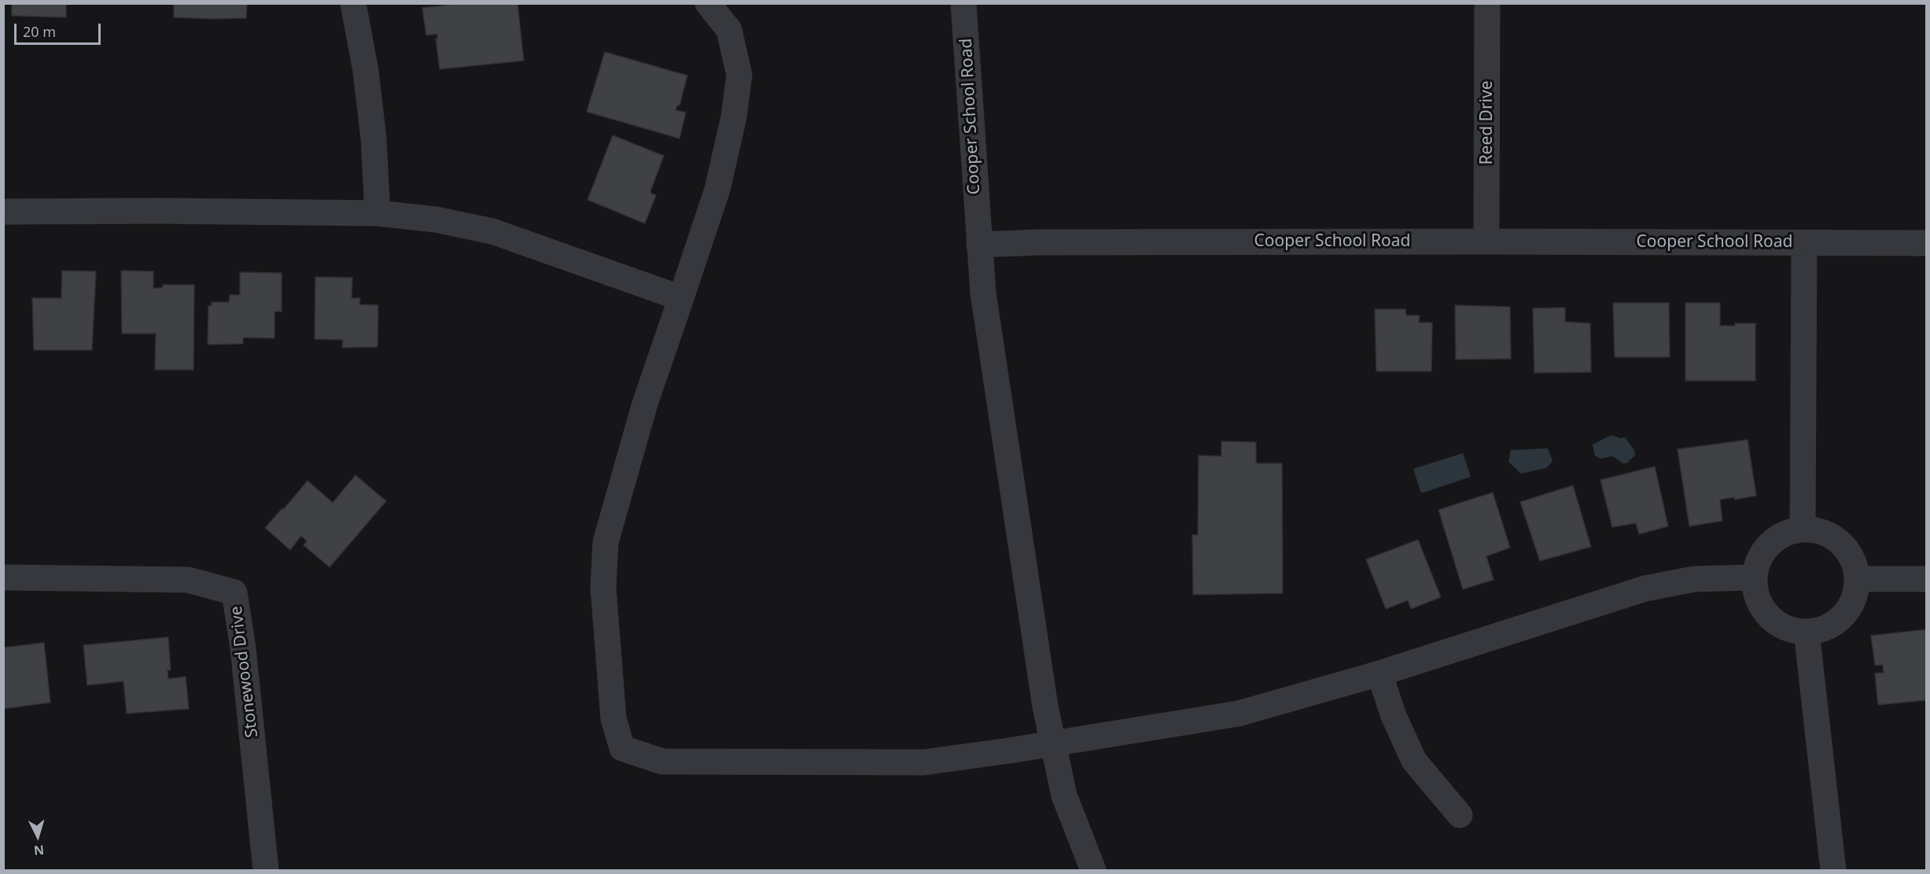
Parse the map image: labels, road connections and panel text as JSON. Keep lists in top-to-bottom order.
{
  "streets": {
    "street": ["Cooper School Road", "Reed Drive", "Stonewood Drive"]
  },
  "crossings": [
    ["Cooper School Road", "Reed Drive"]
  ],
  "scale_bar": "20 m",
  "north": "bottom"
}
